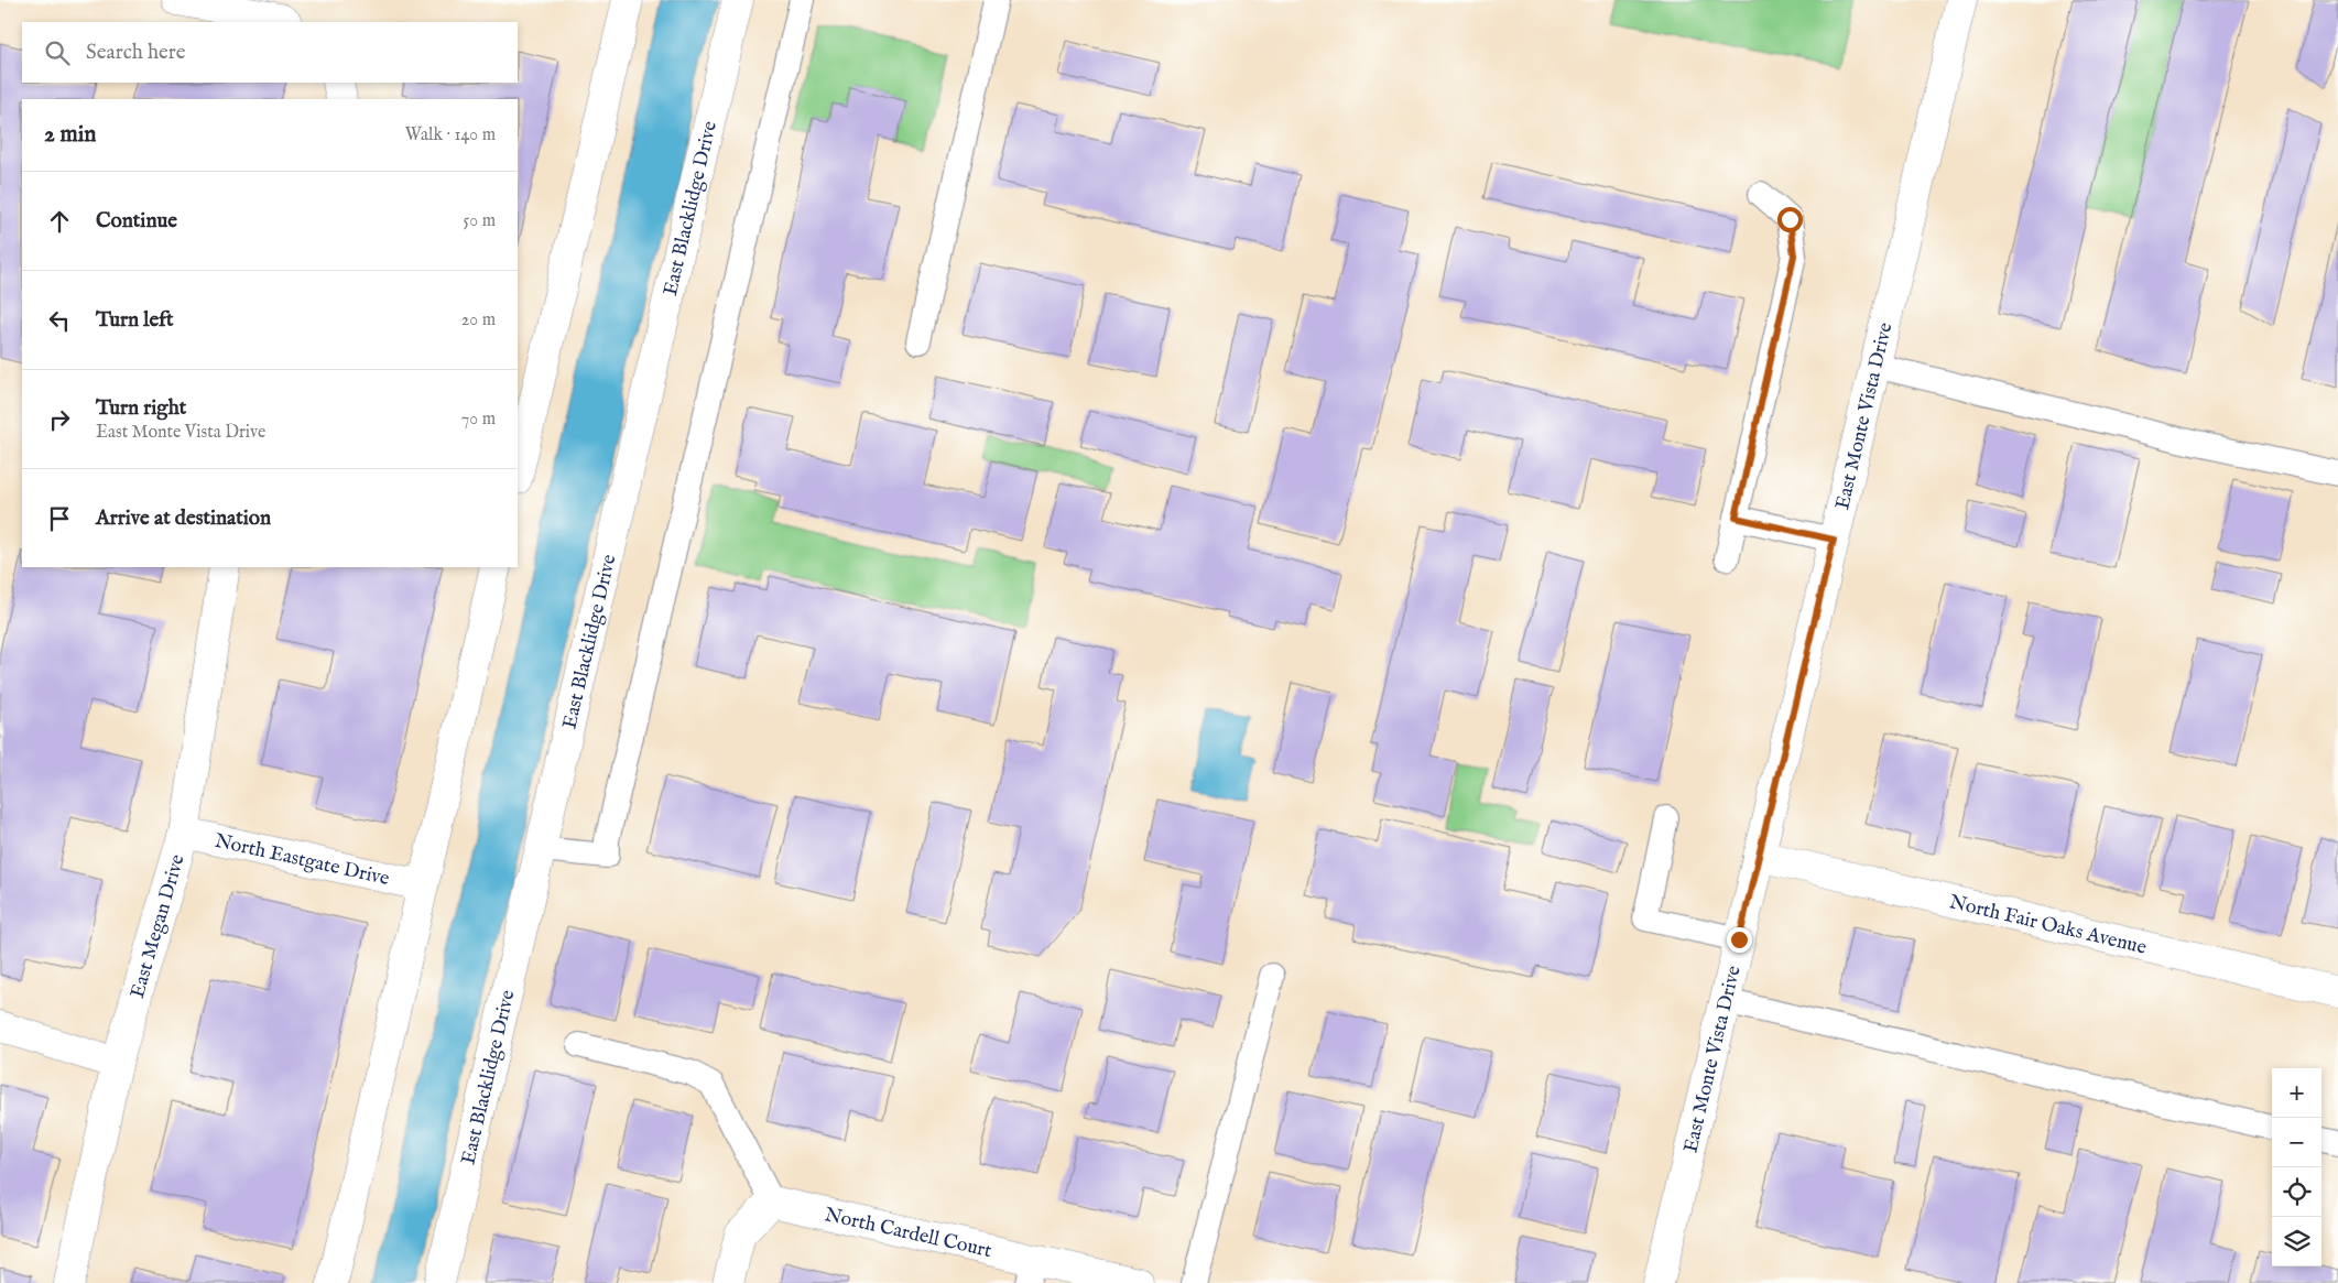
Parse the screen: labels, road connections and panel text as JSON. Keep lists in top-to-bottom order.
{
  "streets": {
    "street": [
      "East Blacklidge Drive",
      "East Monte Vista Drive",
      "North Eastgate Drive",
      "North Fair Oaks Avenue",
      "East Megan Drive",
      "North Cardell Court"
    ]
  },
  "crossings": [
    ["East Monte Vista Drive", "North Fair Oaks Avenue"],
    ["North Eastgate Drive", "East Megan Drive"]
  ],
  "page": {
    "search": "Search here",
    "heading": ["2 min", "Walk · 140 m"],
    "list": [
      ["Continue", "50 m"],
      ["Turn left", "20 m"],
      ["Turn right", "East Monte Vista Drive", "70 m"],
      "Arrive at destination"
    ],
    "map_buttons": ["+", "−"]
  }
}
